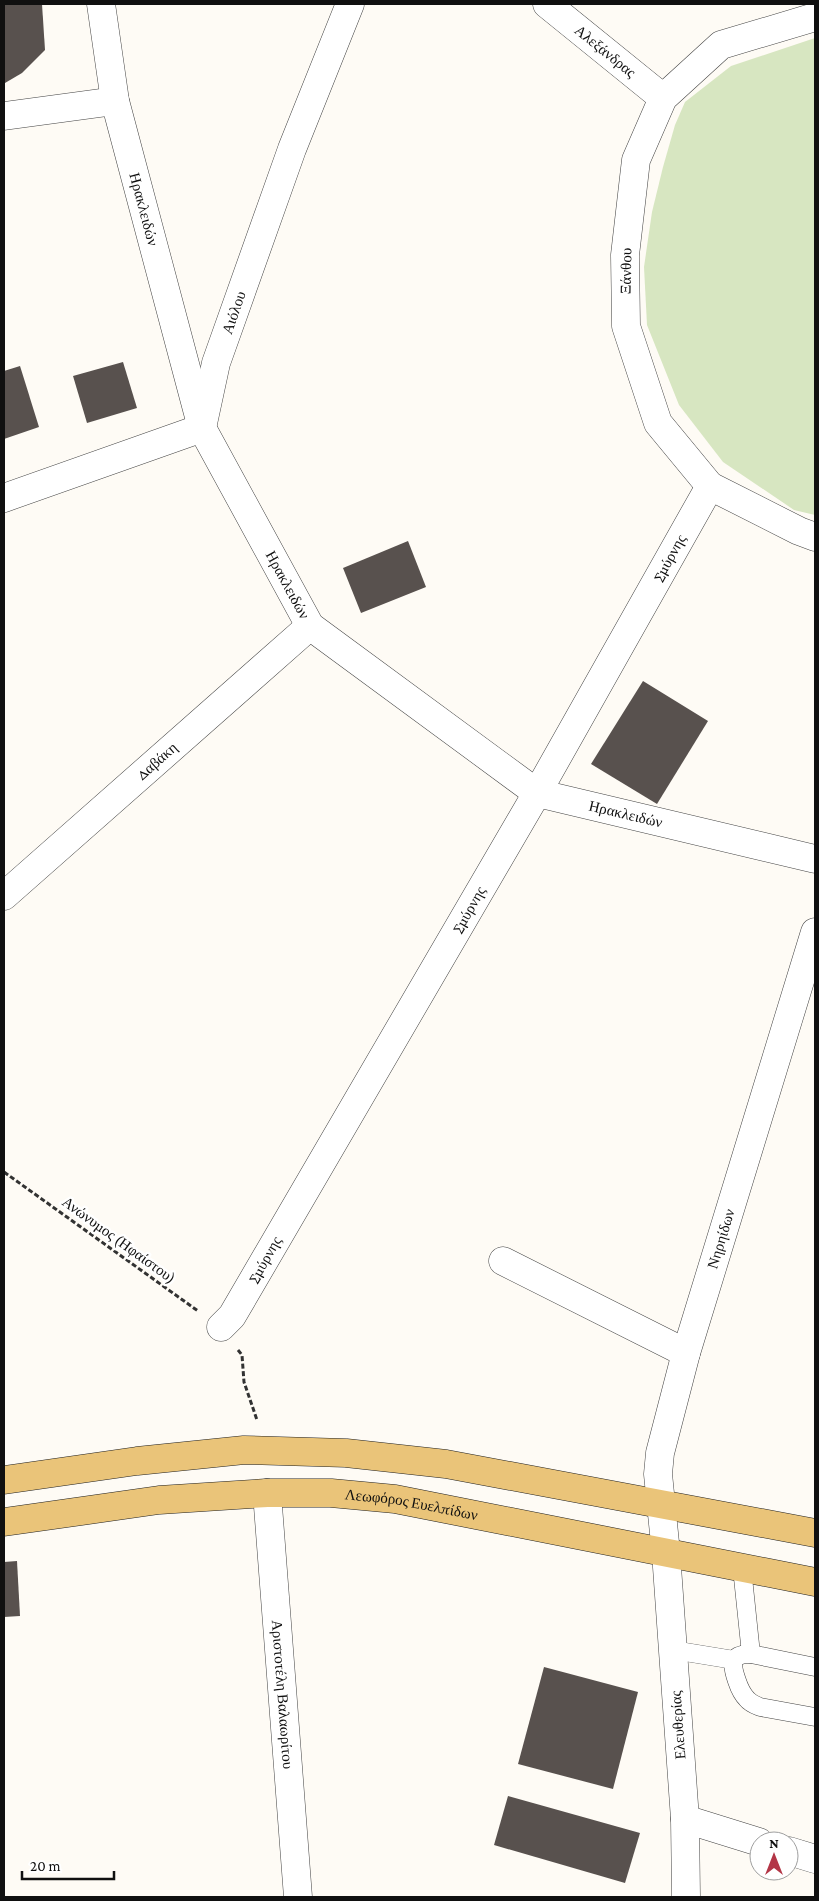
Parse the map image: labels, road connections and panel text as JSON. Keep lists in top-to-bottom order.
{
  "streets": {
    "main road": ["Λεωφόρος Ευελπίδων"],
    "street": [
      "Αλεξάνδρας",
      "Ηρακλειδών",
      "Ξάνθου",
      "Αιόλου",
      "Σμύρνης",
      "Δαβάκη",
      "Νηρηίδων",
      "Αριστοτέλη Βαλαωρίτου",
      "Ελευθερίας"
    ],
    "path": ["Ανώνυμος (Ηφαίστου)"]
  },
  "crossings": [
    ["Αλεξάνδρας", "Ξάνθου"],
    ["Ηρακλειδών", "Αιόλου"],
    ["Ηρακλειδών", "Σμύρνης"],
    ["Ηρακλειδών", "Δαβάκη"],
    ["Ξάνθου", "Σμύρνης"],
    ["Σμύρνης", "Ανώνυμος (Ηφαίστου)"],
    ["Νηρηίδων", "Λεωφόρος Ευελπίδων"],
    ["Νηρηίδων", "Ελευθερίας"],
    ["Λεωφόρος Ευελπίδων", "Αριστοτέλη Βαλαωρίτου"],
    ["Λεωφόρος Ευελπίδων", "Ελευθερίας"]
  ],
  "scale_bar": "20 m",
  "north": "top"
}
